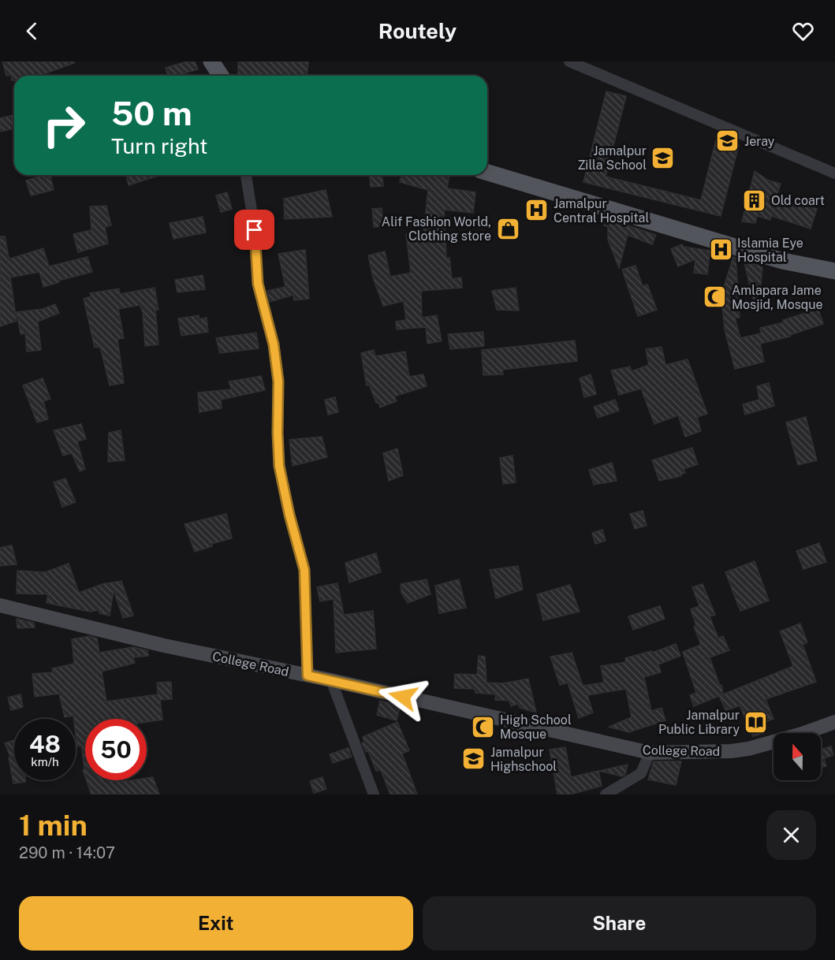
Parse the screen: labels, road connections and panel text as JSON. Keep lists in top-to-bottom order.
{
  "streets": {
    "main road": ["College Road"]
  },
  "places": {
    "school or university": ["Jeray", "Jamalpur Zilla School", "Jamalpur Highschool"],
    "building": ["Old coart"],
    "hospital": ["Jamalpur Central Hospital", "Islamia Eye Hospital"],
    "shop": ["Alif Fashion World, Clothing store"],
    "mosque": ["Amlapara Jame Mosjid, Mosque", "High School Mosque"],
    "library": ["Jamalpur Public Library"]
  },
  "north": "top",
  "page": {
    "header": "Routely",
    "turn": ["50 m", "Turn right"],
    "speed": "48 km/h",
    "limit": "50",
    "heading": ["1 min", "290 m · 14:07"],
    "buttons": ["Exit", "Share"]
  }
}
